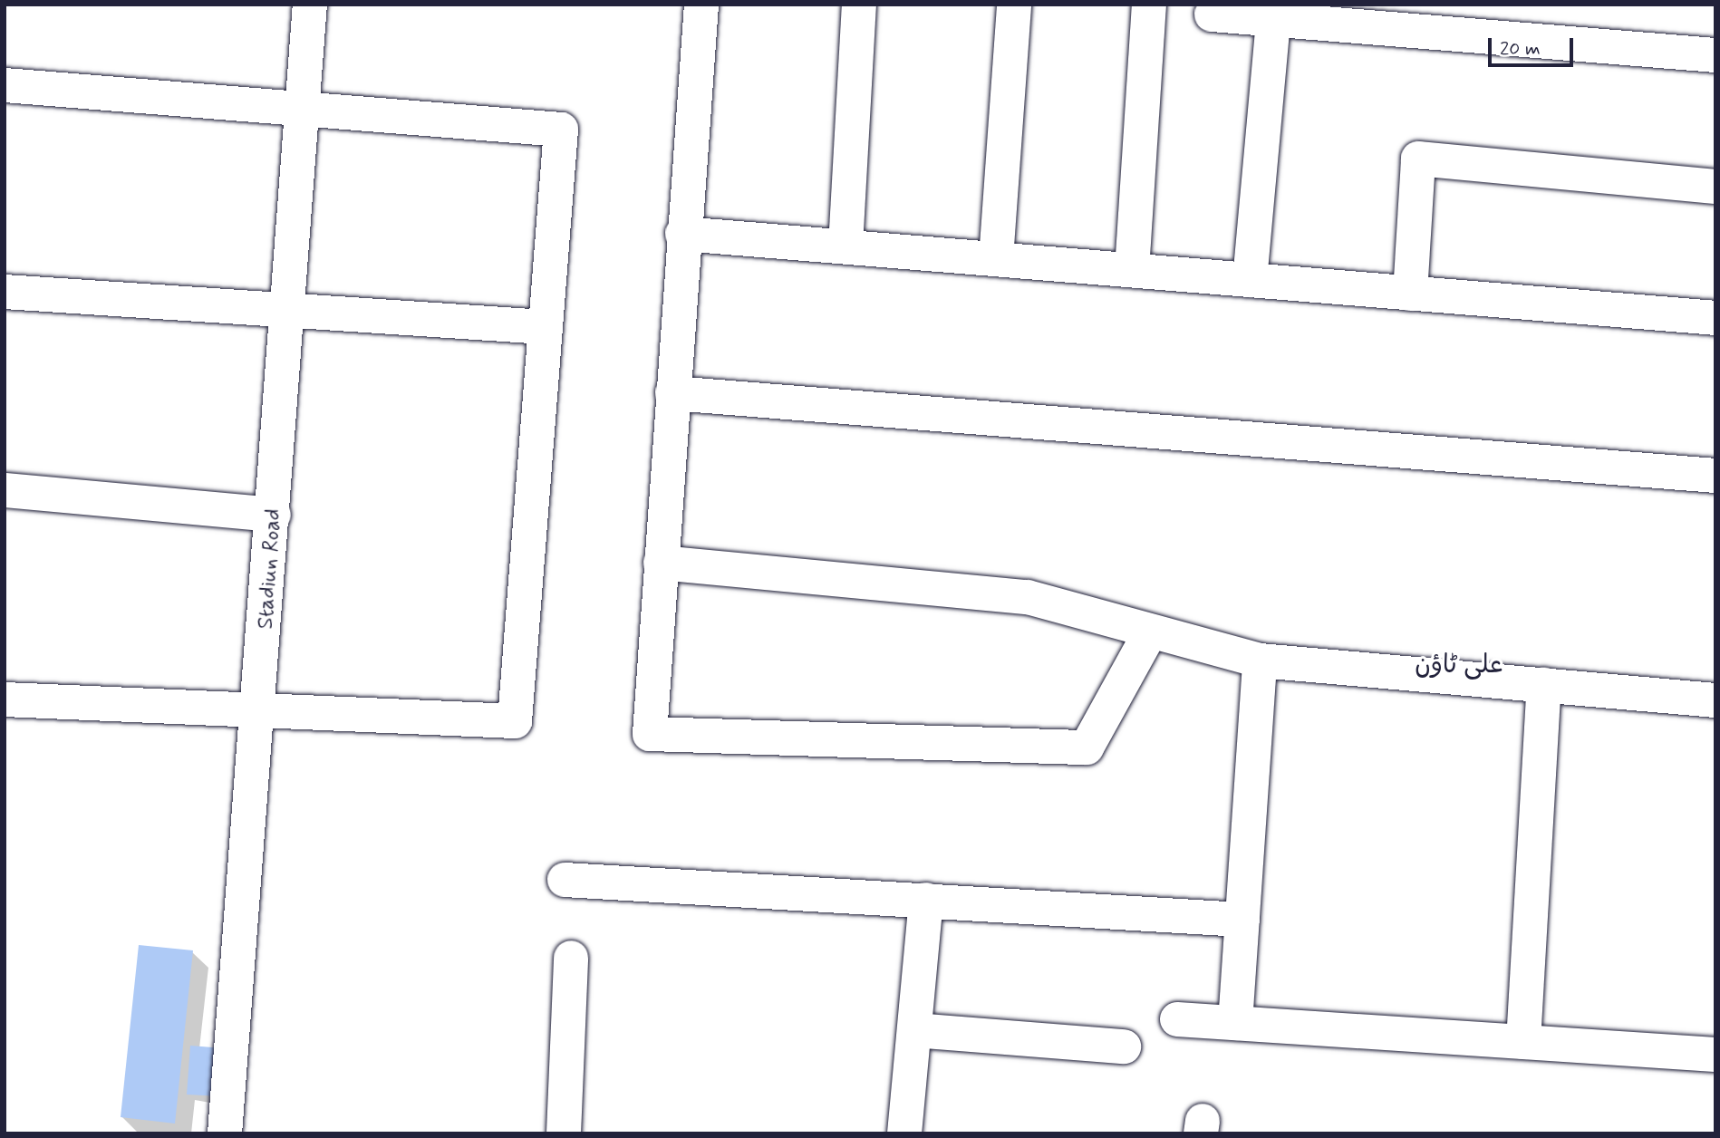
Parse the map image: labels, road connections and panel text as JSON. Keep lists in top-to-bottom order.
{
  "streets": {
    "street": ["Stadiun Road"]
  },
  "districts": ["علی ٹاؤن"],
  "scale_bar": "20 m"
}
